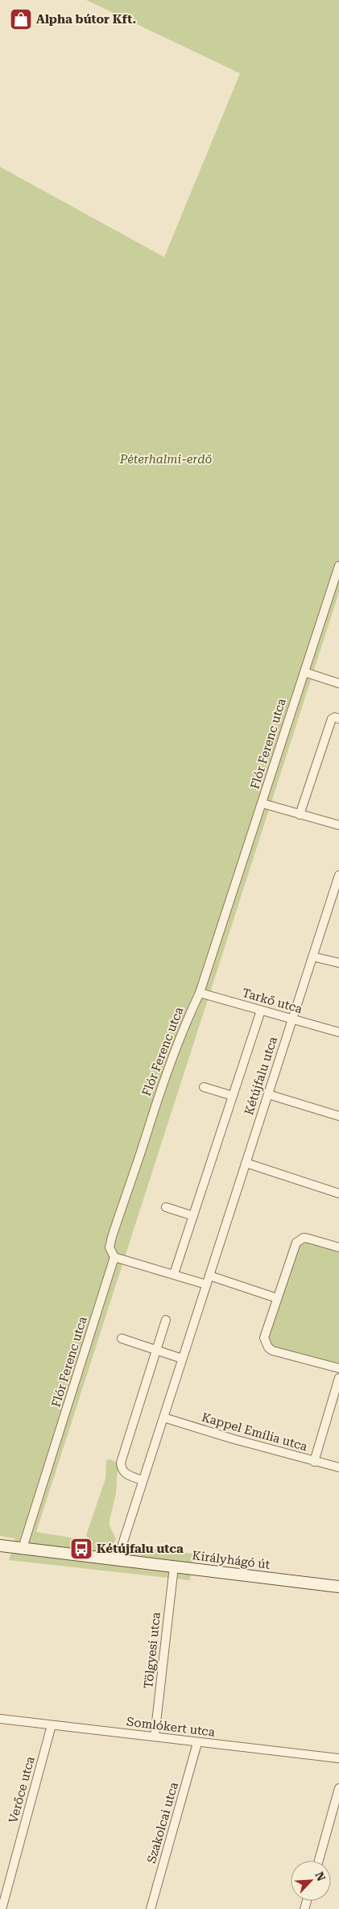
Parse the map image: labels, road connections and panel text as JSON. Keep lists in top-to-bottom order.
{
  "streets": {
    "street": [
      "Flór Ferenc utca",
      "Tarkő utca",
      "Kétújfalu utca",
      "Kappel Emília utca",
      "Királyhágó út",
      "Tölgyesi utca",
      "Somlókert utca",
      "Verőce utca",
      "Szakolcai utca"
    ]
  },
  "crossings": [
    ["Flór Ferenc utca", "Tarkő utca"],
    ["Flór Ferenc utca", "Királyhágó út"],
    ["Tarkő utca", "Kétújfalu utca"],
    ["Kétújfalu utca", "Kappel Emília utca"],
    ["Kétújfalu utca", "Királyhágó út"],
    ["Királyhágó út", "Tölgyesi utca"],
    ["Tölgyesi utca", "Somlókert utca"],
    ["Somlókert utca", "Verőce utca"],
    ["Somlókert utca", "Szakolcai utca"]
  ],
  "parks": ["Péterhalmi-erdő"],
  "places": {
    "shop": ["Alpha bútor Kft."],
    "bus stop": ["Kétújfalu utca"]
  },
  "north": "top right"
}
